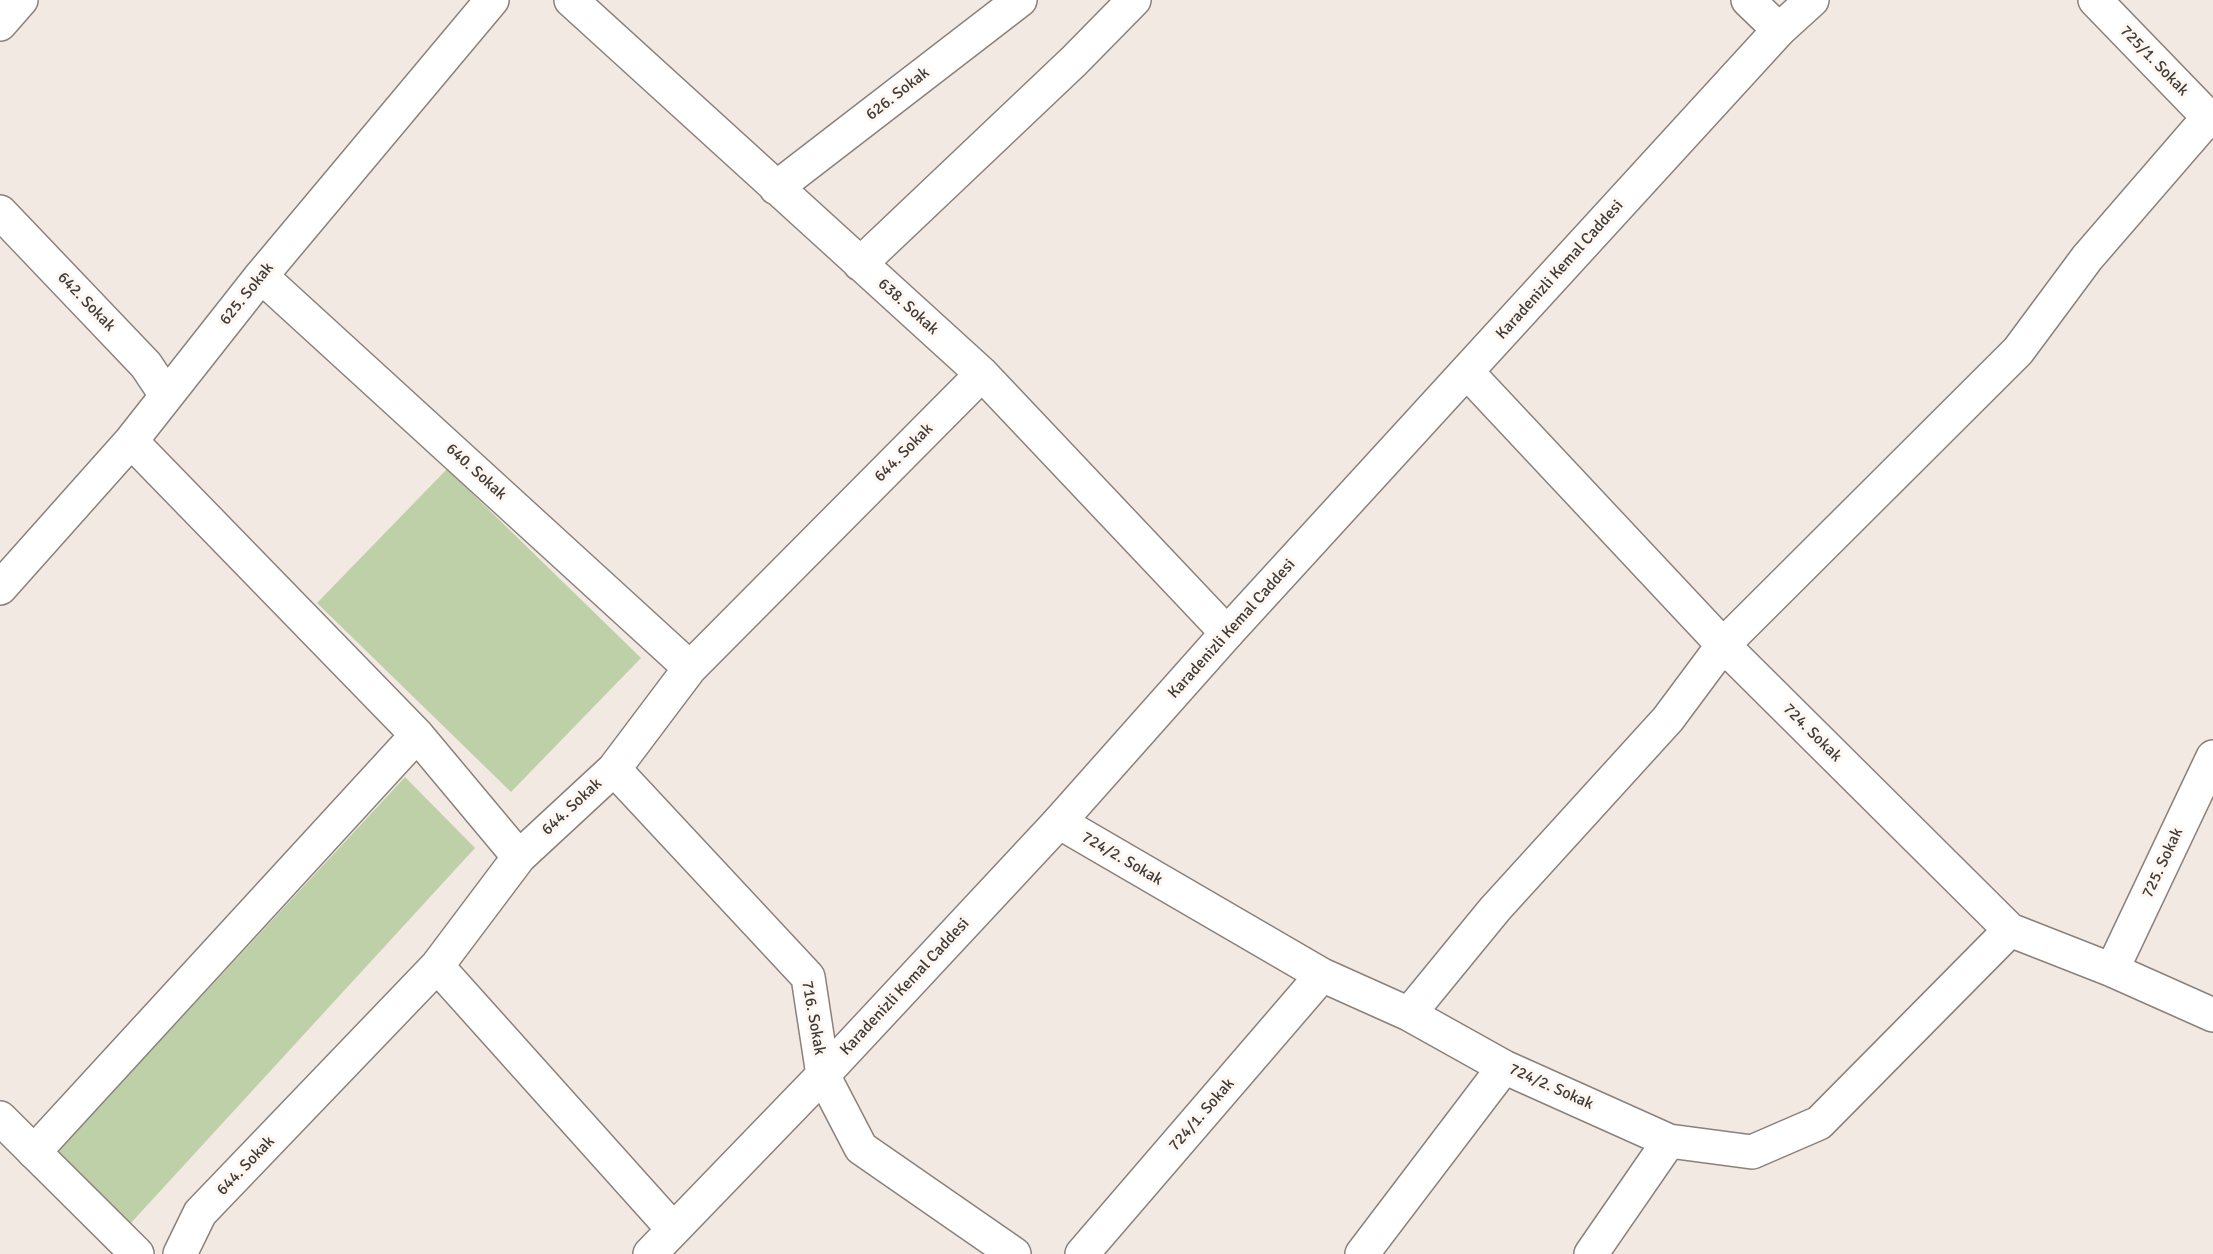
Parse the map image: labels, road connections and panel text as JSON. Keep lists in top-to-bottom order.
{
  "streets": {
    "street": [
      "725/1. Sokak",
      "626. Sokak",
      "Karadenizli Kemal Caddesi",
      "625. Sokak",
      "642. Sokak",
      "638. Sokak",
      "644. Sokak",
      "640. Sokak",
      "724. Sokak",
      "724/2. Sokak",
      "725. Sokak",
      "716. Sokak",
      "724/1. Sokak"
    ]
  },
  "crossings": [
    ["626. Sokak", "638. Sokak"],
    ["Karadenizli Kemal Caddesi", "638. Sokak"],
    ["Karadenizli Kemal Caddesi", "724. Sokak"],
    ["Karadenizli Kemal Caddesi", "724/2. Sokak"],
    ["Karadenizli Kemal Caddesi", "716. Sokak"],
    ["625. Sokak", "642. Sokak"],
    ["625. Sokak", "640. Sokak"],
    ["638. Sokak", "644. Sokak"],
    ["644. Sokak", "640. Sokak"],
    ["644. Sokak", "716. Sokak"],
    ["724. Sokak", "724/2. Sokak"],
    ["724. Sokak", "725. Sokak"],
    ["724/2. Sokak", "724/1. Sokak"]
  ]
}
